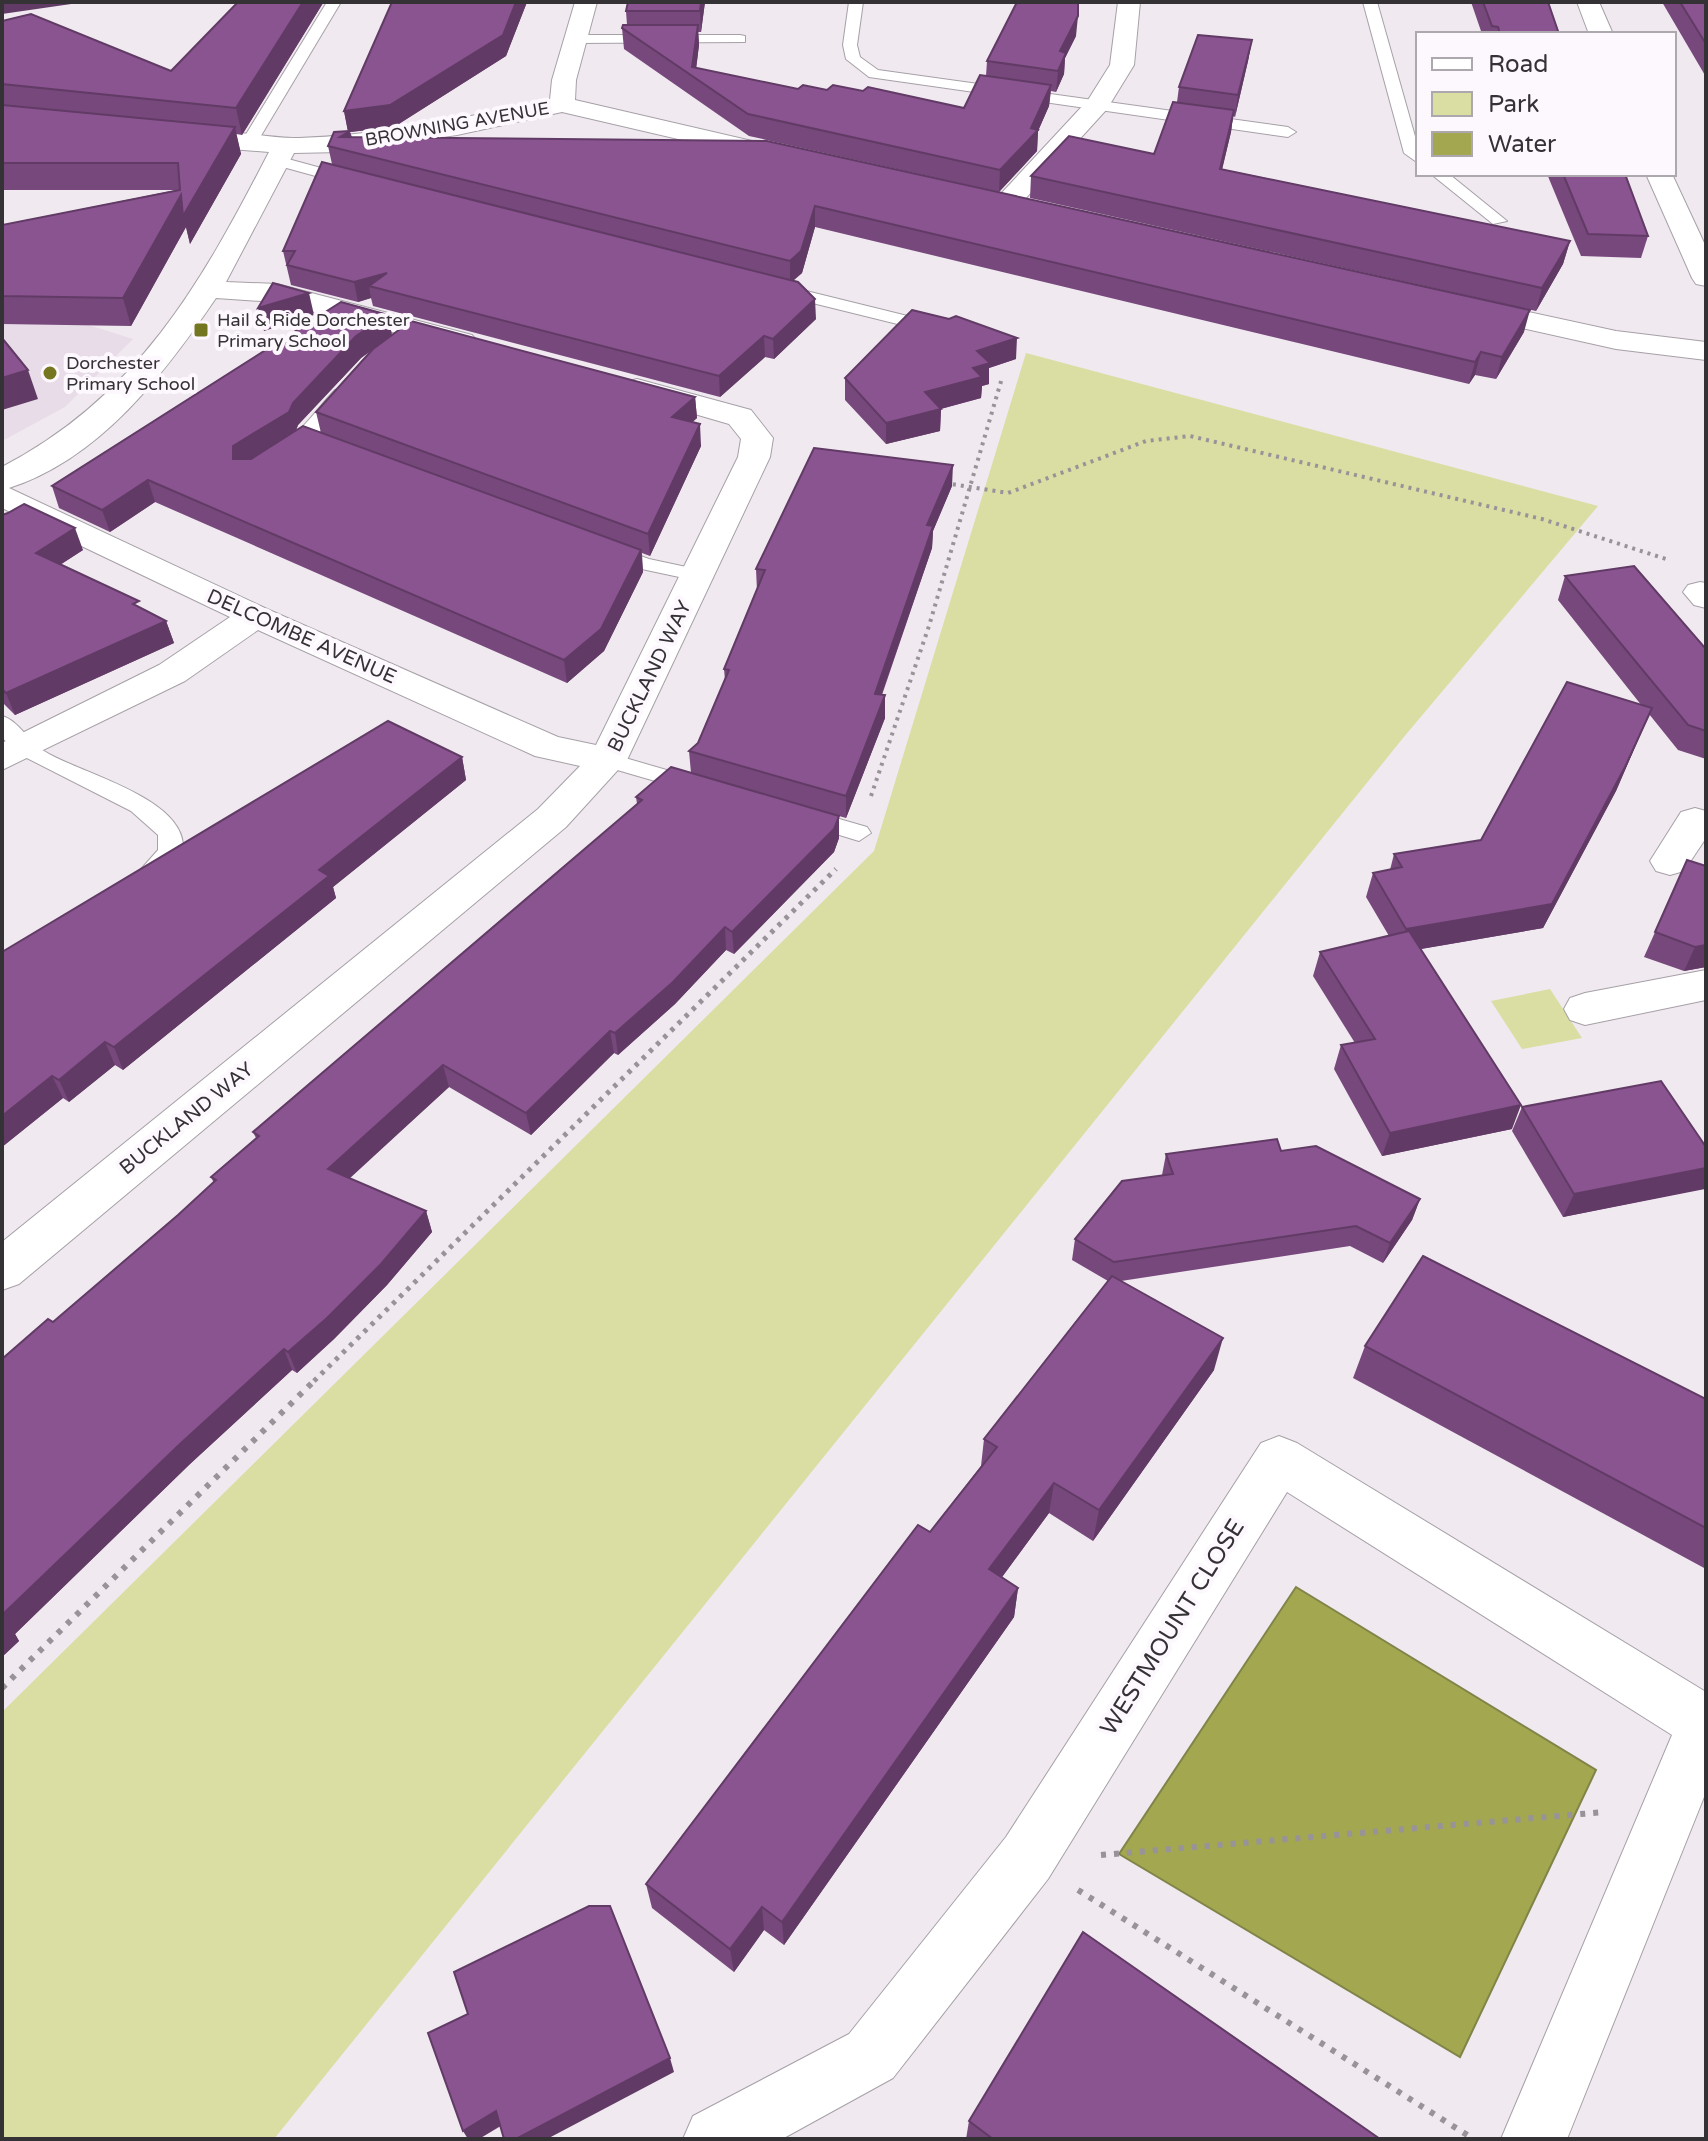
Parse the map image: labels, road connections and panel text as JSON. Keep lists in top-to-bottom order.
{
  "streets": {
    "street": [
      "BROWNING AVENUE",
      "DELCOMBE AVENUE",
      "BUCKLAND WAY",
      "WESTMOUNT CLOSE"
    ]
  },
  "crossings": [
    ["DELCOMBE AVENUE", "BUCKLAND WAY"]
  ],
  "places": {
    "transit": ["Hail & Ride Dorchester Primary School"],
    "other": ["Dorchester Primary School"]
  },
  "legend": ["Road", "Park", "Water"]
}
